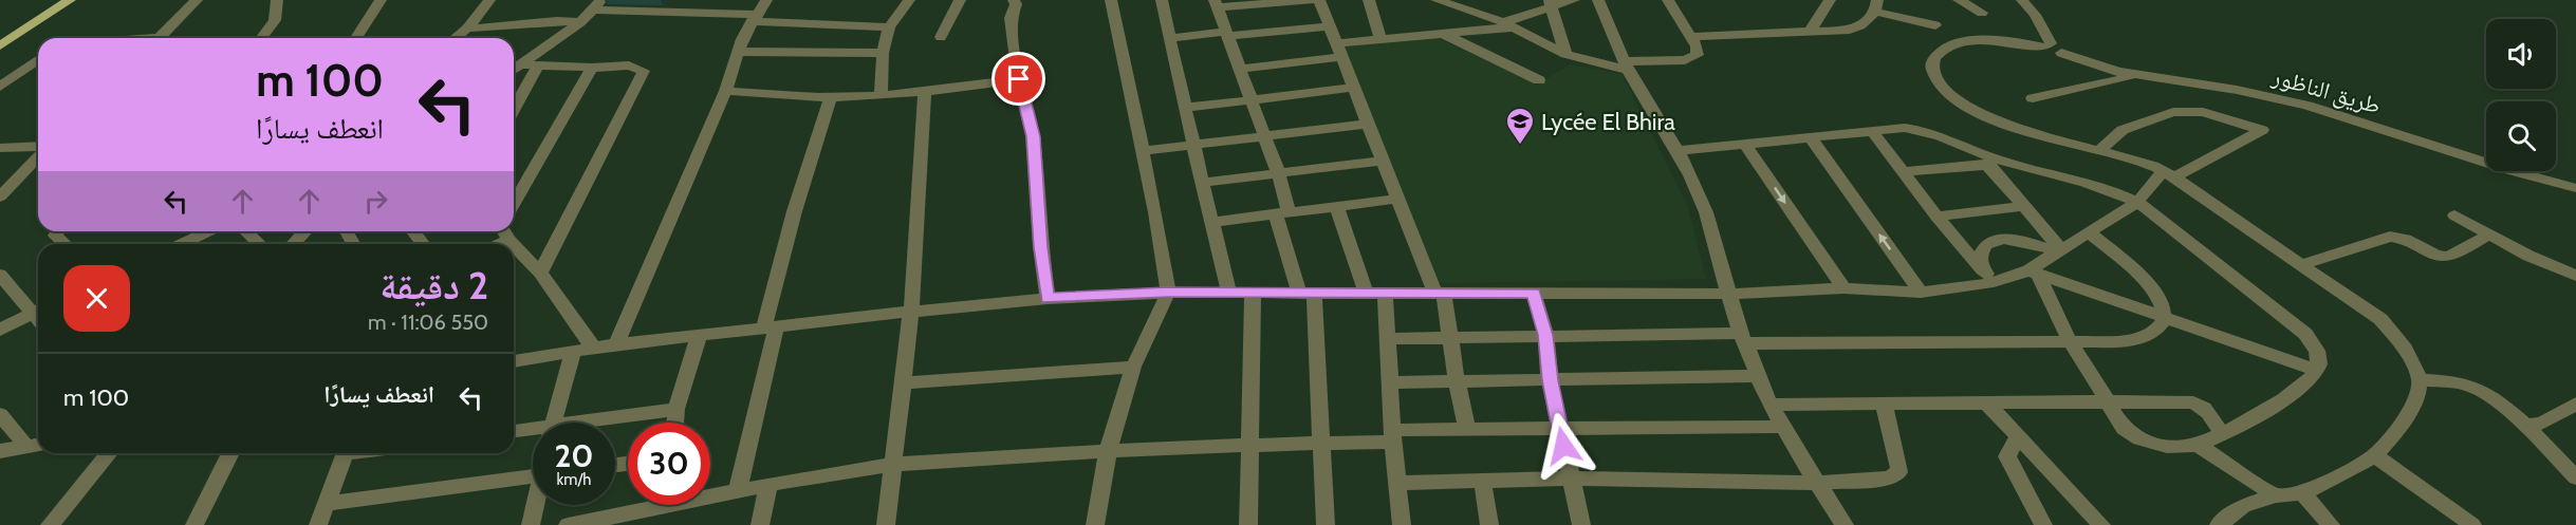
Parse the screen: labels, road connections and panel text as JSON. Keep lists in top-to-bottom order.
{
  "streets": {
    "street": ["طريق الناظور"]
  },
  "places": {
    "school or university": ["Lycée El Bhira"]
  },
  "page": {
    "turn": ["100 m", "انعطف يسارًا"],
    "heading": ["2 دقيقة", "550 m · 11:06"],
    "list": [
      {
        "name": "انعطف يسارًا",
        "value": "100 m"
      }
    ],
    "speed": "20 km/h",
    "limit": "30"
  }
}
